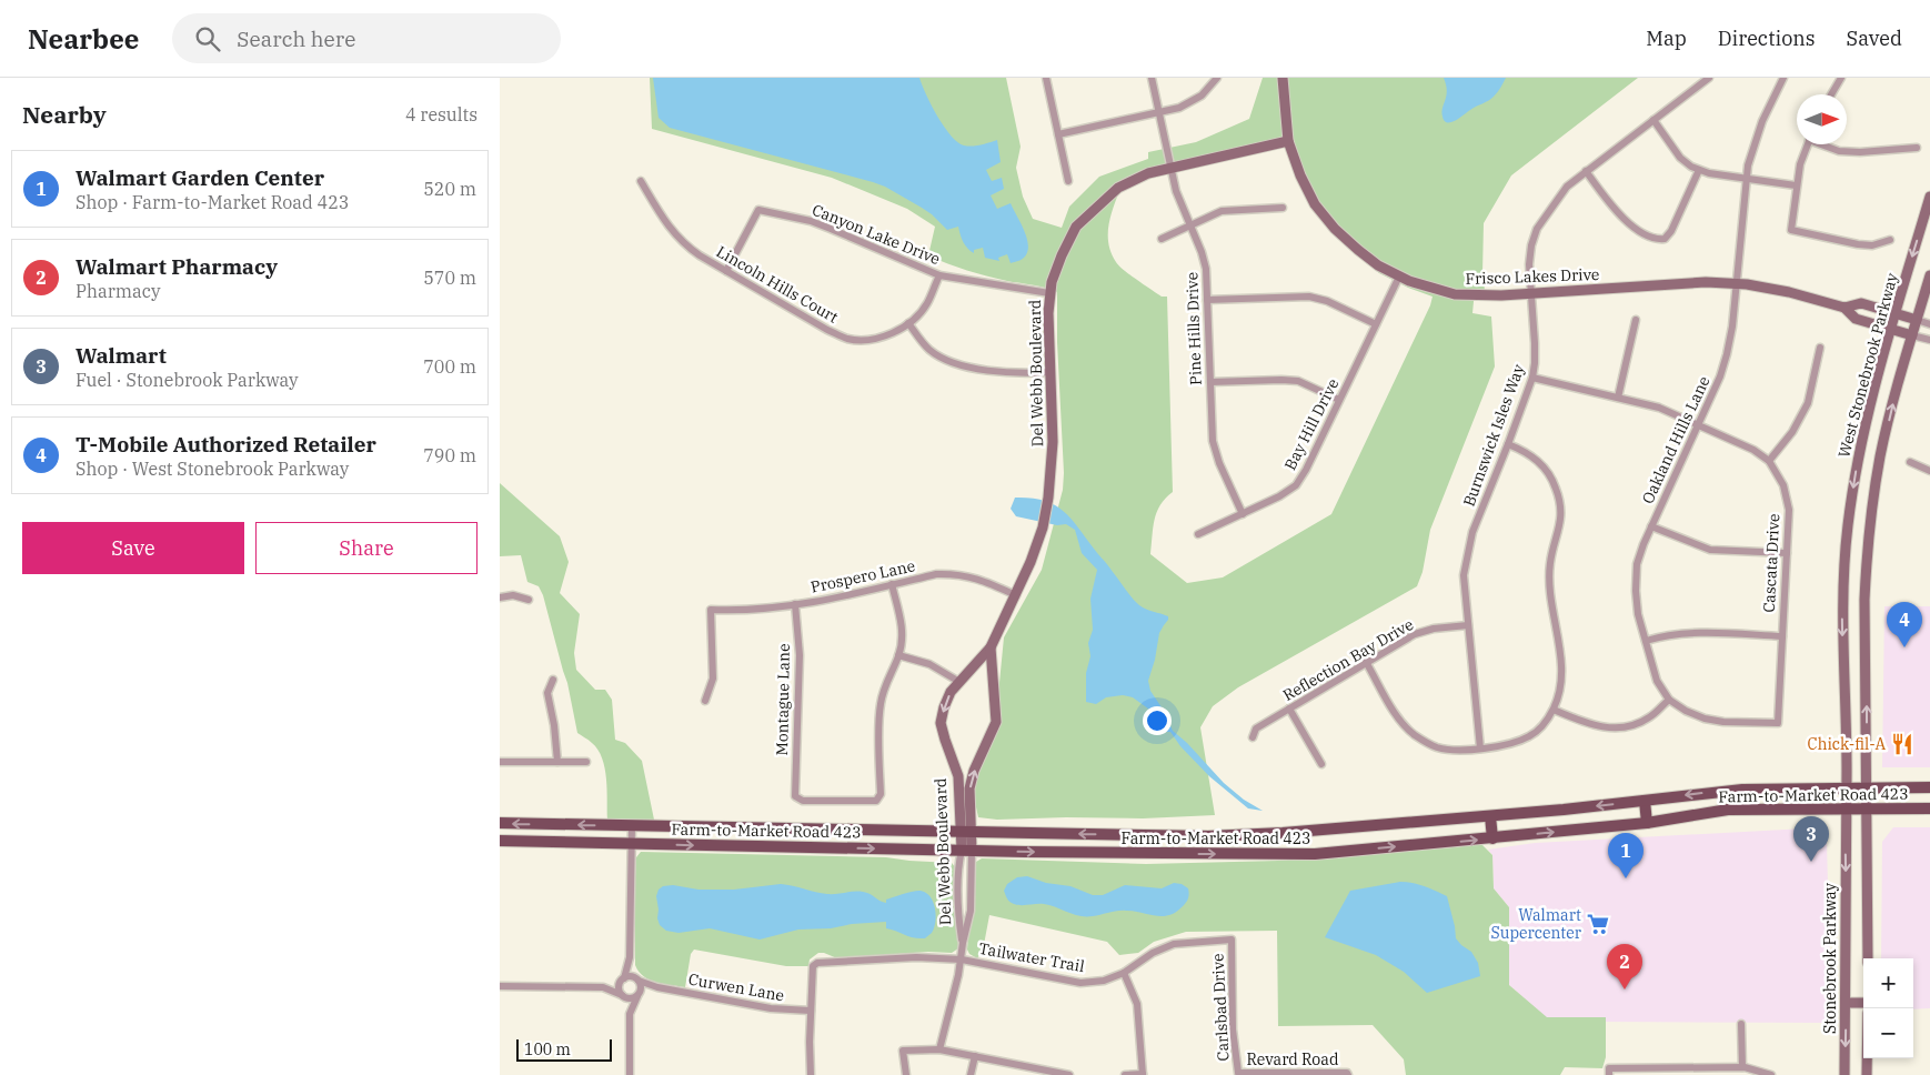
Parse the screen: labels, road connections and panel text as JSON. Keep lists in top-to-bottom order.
{
  "streets": {
    "main road": ["Farm-to-Market Road 423"],
    "street": [
      "Canyon Lake Drive",
      "Frisco Lakes Drive",
      "Lincoln Hills Court",
      "Pine Hills Drive",
      "West Stonebrook Parkway",
      "Del Webb Boulevard",
      "Bay Hill Drive",
      "Burnswick Isles Way",
      "Oakland Hills Lane",
      "Cascata Drive",
      "Prospero Lane",
      "Reflection Bay Drive",
      "Montague Lane",
      "Tailwater Trail",
      "Stonebrook Parkway",
      "Curwen Lane",
      "Carlsbad Drive",
      "Revard Road"
    ]
  },
  "crossings": [
    ["Canyon Lake Drive", "Lincoln Hills Court"],
    ["Canyon Lake Drive", "Del Webb Boulevard"],
    ["Frisco Lakes Drive", "West Stonebrook Parkway"],
    ["Frisco Lakes Drive", "Del Webb Boulevard"],
    ["Frisco Lakes Drive", "Bay Hill Drive"],
    ["Frisco Lakes Drive", "Burnswick Isles Way"],
    ["Frisco Lakes Drive", "Oakland Hills Lane"],
    ["Pine Hills Drive", "Del Webb Boulevard"],
    ["Pine Hills Drive", "Bay Hill Drive"],
    ["West Stonebrook Parkway", "Farm-to-Market Road 423"],
    ["West Stonebrook Parkway", "Stonebrook Parkway"],
    ["Del Webb Boulevard", "Prospero Lane"],
    ["Del Webb Boulevard", "Farm-to-Market Road 423"],
    ["Del Webb Boulevard", "Tailwater Trail"],
    ["Burnswick Isles Way", "Cascata Drive"],
    ["Burnswick Isles Way", "Reflection Bay Drive"],
    ["Oakland Hills Lane", "Cascata Drive"],
    ["Prospero Lane", "Montague Lane"],
    ["Farm-to-Market Road 423", "Stonebrook Parkway"],
    ["Tailwater Trail", "Curwen Lane"],
    ["Tailwater Trail", "Carlsbad Drive"],
    ["Carlsbad Drive", "Revard Road"]
  ],
  "places": {
    "restaurant": ["Chick-fil-A"],
    "supermarket": ["Walmart Supercenter"]
  },
  "scale_bar": "100 m",
  "north": "right",
  "page": {
    "header": "Nearbee",
    "search": "Search here",
    "nav": ["Map", "Directions", "Saved"],
    "heading": ["Nearby", "4 results"],
    "list": [
      {
        "mark": "1",
        "name": "Walmart Garden Center",
        "note": "Shop · Farm-to-Market Road 423",
        "value": "520 m"
      },
      {
        "mark": "2",
        "name": "Walmart Pharmacy",
        "note": "Pharmacy",
        "value": "570 m"
      },
      {
        "mark": "3",
        "name": "Walmart",
        "note": "Fuel · Stonebrook Parkway",
        "value": "700 m"
      },
      {
        "mark": "4",
        "name": "T-Mobile Authorized Retailer",
        "note": "Shop · West Stonebrook Parkway",
        "value": "790 m"
      }
    ],
    "buttons": ["Save", "Share"],
    "pins": [
      "4",
      "3",
      "1",
      "2"
    ],
    "map_buttons": ["+", "−"],
    "scale": "100 m"
  }
}
